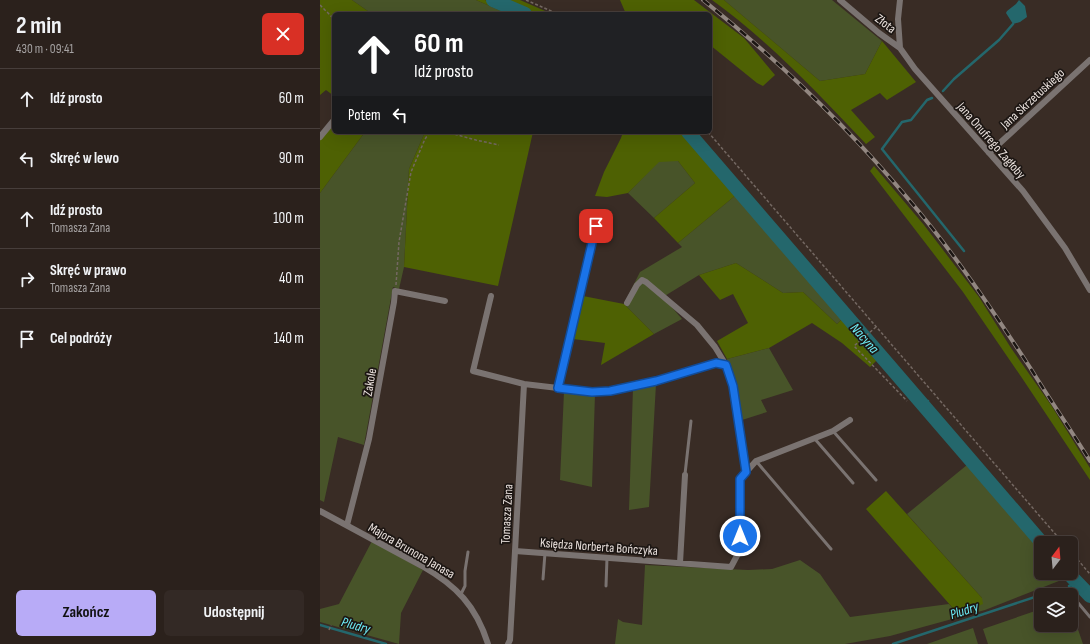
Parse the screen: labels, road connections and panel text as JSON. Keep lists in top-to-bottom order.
{
  "streets": {
    "street": [
      "Złota",
      "Jana Skrzetuskiego",
      "Jana Onufrego Zagłoby",
      "Zakole",
      "Tomasza Zana",
      "Księdza Norberta Bończyka",
      "Majora Brunona Janasa"
    ]
  },
  "crossings": [
    ["Złota", "Jana Onufrego Zagłoby"],
    ["Jana Skrzetuskiego", "Jana Onufrego Zagłoby"],
    ["Zakole", "Majora Brunona Janasa"],
    ["Tomasza Zana", "Księdza Norberta Bończyka"]
  ],
  "water": ["Nacyna", "Pludry"],
  "north": "top",
  "page": {
    "heading": ["2 min", "430 m · 09:41"],
    "turn": ["60 m", "Idź prosto"],
    "list": [
      {
        "name": "Idź prosto",
        "value": "60 m"
      },
      {
        "name": "Skręć w lewo",
        "value": "90 m"
      },
      {
        "name": "Idź prosto",
        "note": "Tomasza Zana",
        "value": "100 m"
      },
      {
        "name": "Skręć w prawo",
        "note": "Tomasza Zana",
        "value": "40 m"
      },
      {
        "name": "Cel podróży",
        "value": "140 m"
      }
    ],
    "then": "Potem",
    "buttons": ["Zakończ", "Udostępnij"]
  }
}
